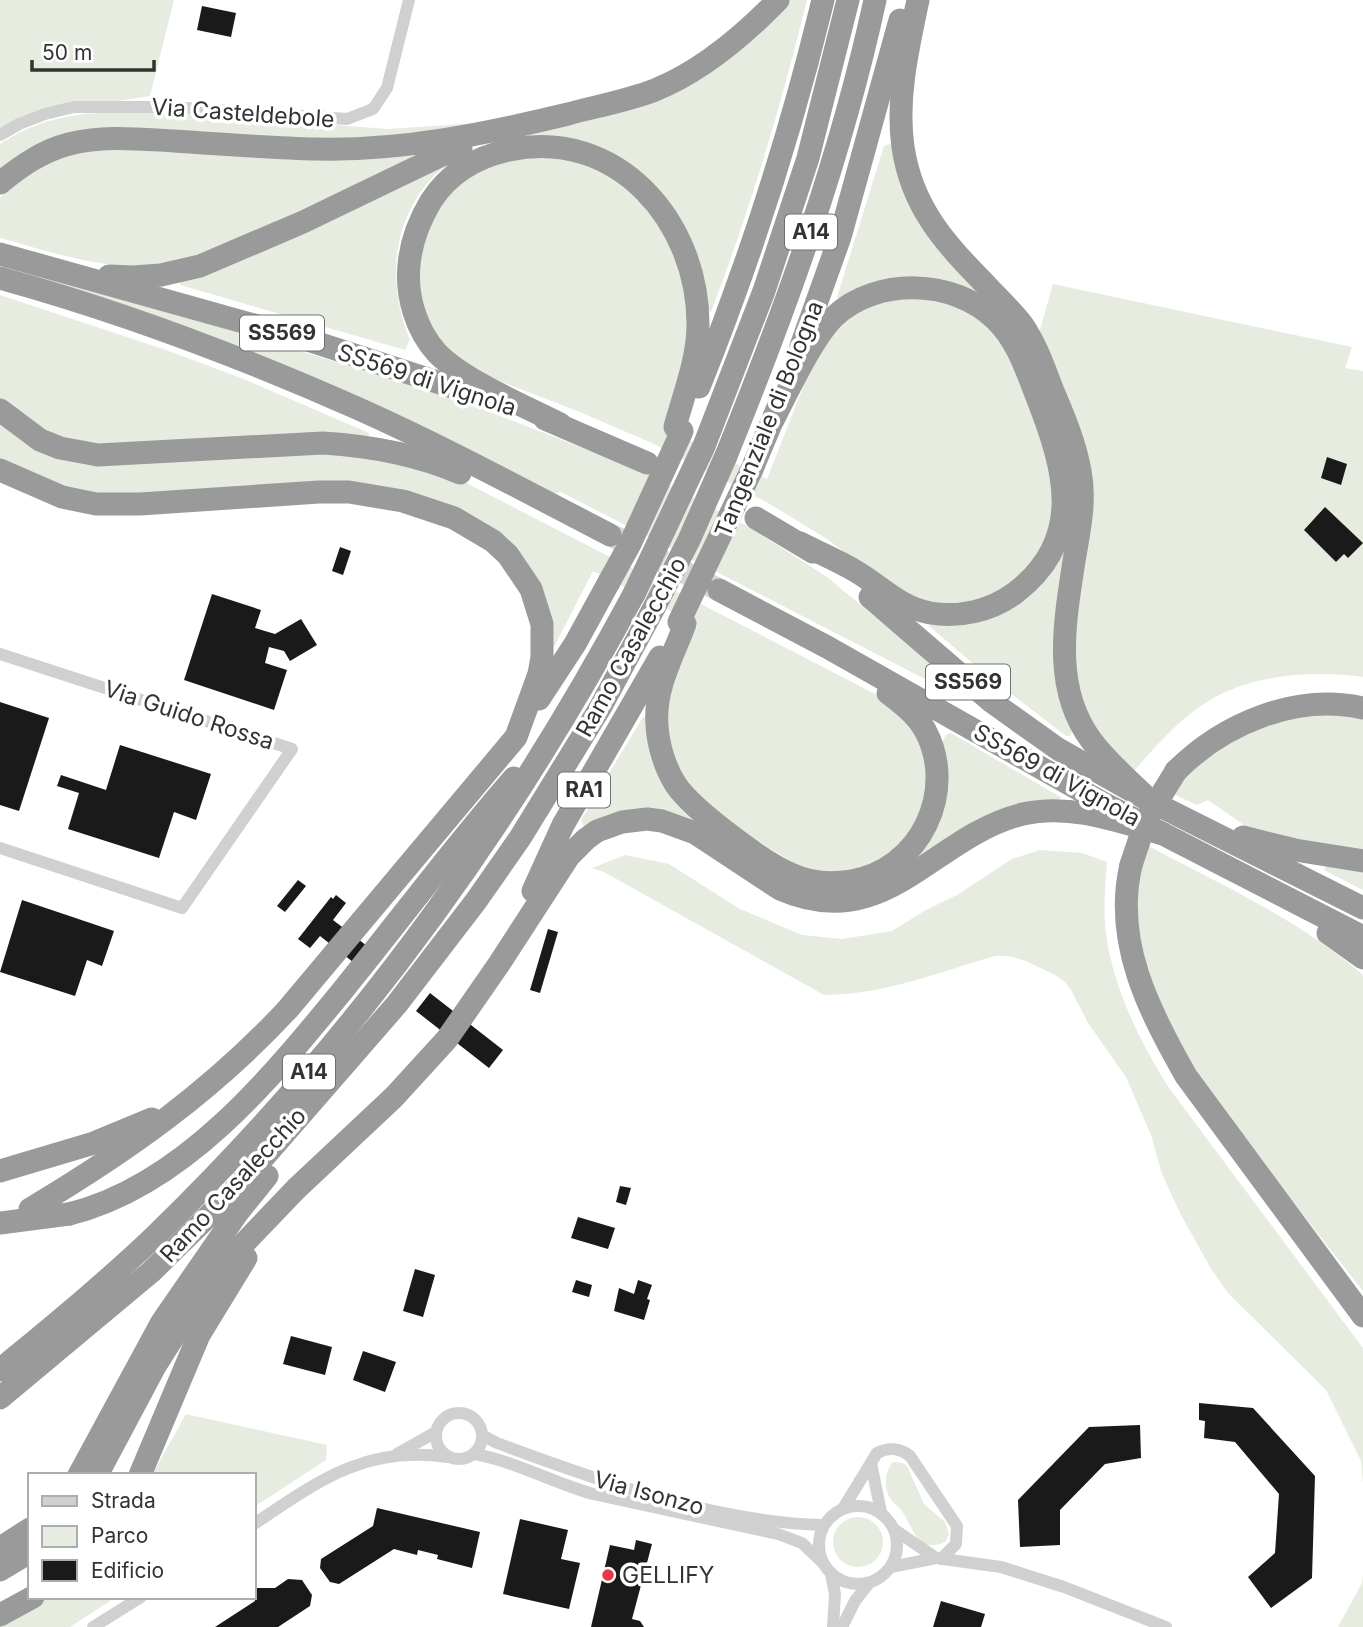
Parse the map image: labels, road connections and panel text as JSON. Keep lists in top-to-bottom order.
{
  "streets": {
    "highway": [
      "A14",
      "SS569",
      "SS569 di Vignola",
      "Tangenziale di Bologna",
      "Ramo Casalecchio",
      "RA1"
    ],
    "street": ["Via Casteldebole", "Via Guido Rossa", "Via Isonzo"]
  },
  "crossings": [
    ["SS569 di Vignola", "Tangenziale di Bologna"],
    ["Tangenziale di Bologna", "RA1"]
  ],
  "places": ["GELLIFY"],
  "legend": ["Strada", "Parco", "Edificio"],
  "scale_bar": "50 m"
}
